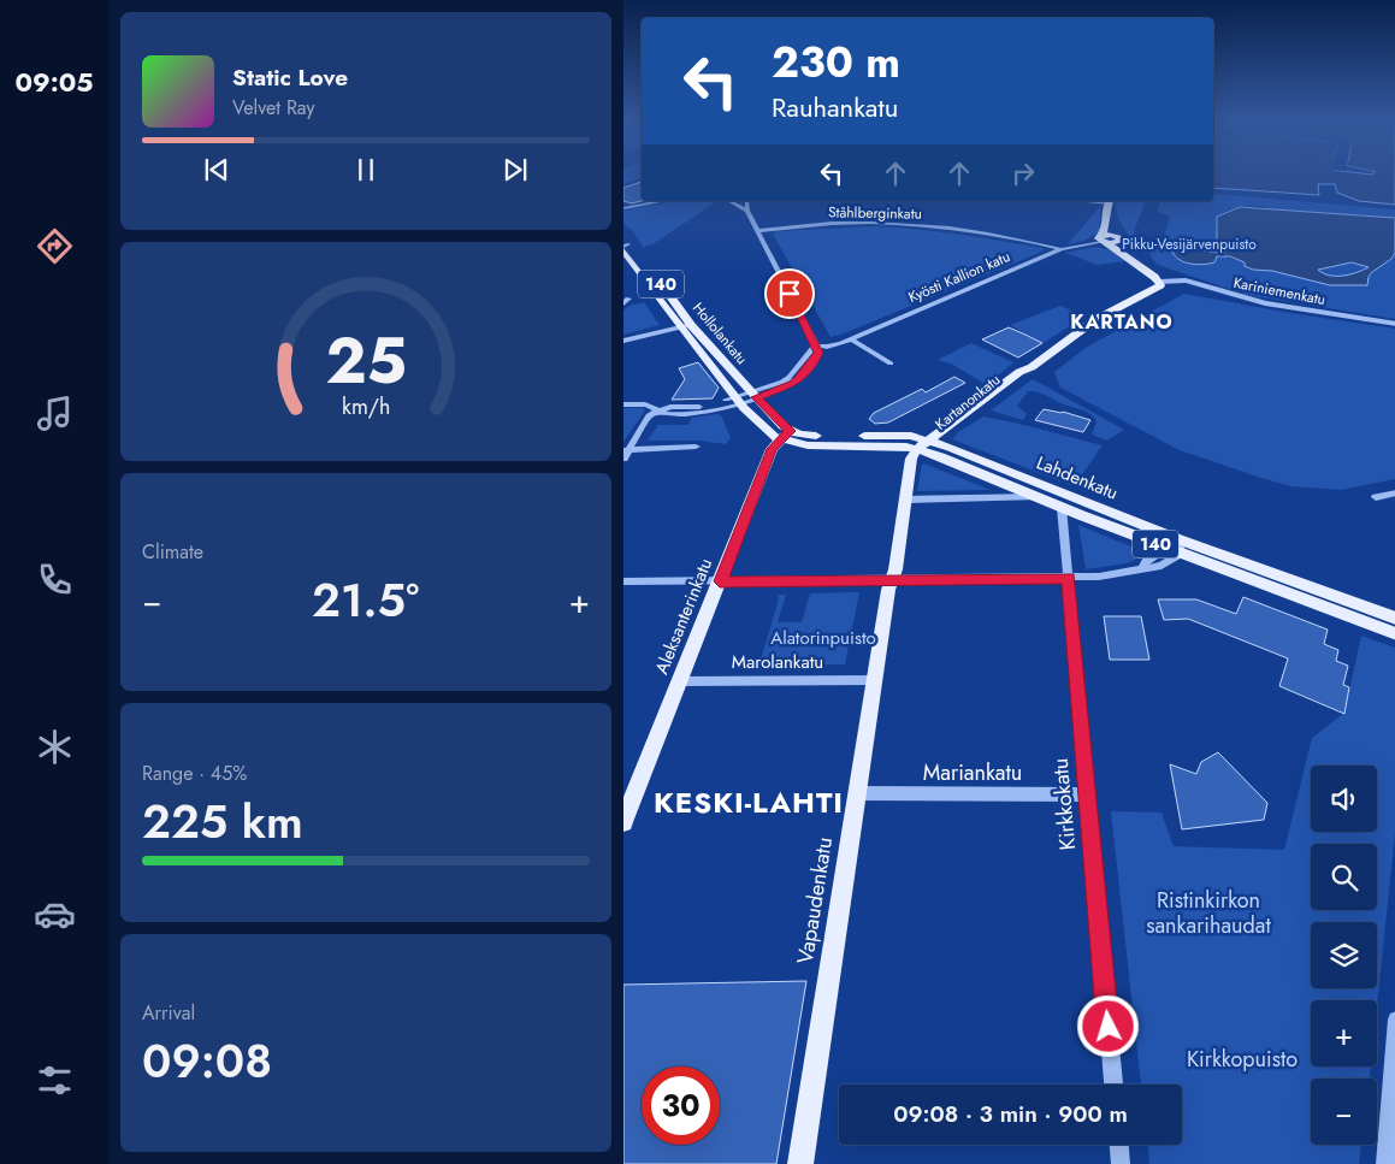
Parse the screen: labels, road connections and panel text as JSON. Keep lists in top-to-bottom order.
{
  "streets": {
    "main road": [
      "140",
      "Hollolankatu",
      "Kartanonkatu",
      "Lahdenkatu",
      "Aleksanterinkatu",
      "Vapaudenkatu"
    ],
    "street": [
      "Ståhlberginkatu",
      "Kyösti Kallion katu",
      "Kariniemenkatu",
      "Marolankatu",
      "Mariankatu",
      "Kirkkokatu"
    ]
  },
  "crossings": [
    ["Ståhlberginkatu", "Kyösti Kallion katu"],
    ["140", "Hollolankatu"],
    ["140", "Lahdenkatu"],
    ["140", "Aleksanterinkatu"],
    ["Kariniemenkatu", "Kartanonkatu"],
    ["Kartanonkatu", "Lahdenkatu"],
    ["Lahdenkatu", "Aleksanterinkatu"],
    ["Lahdenkatu", "Kirkkokatu"],
    ["Lahdenkatu", "Vapaudenkatu"],
    ["Aleksanterinkatu", "Marolankatu"],
    ["Marolankatu", "Vapaudenkatu"],
    ["Mariankatu", "Kirkkokatu"],
    ["Mariankatu", "Vapaudenkatu"]
  ],
  "districts": ["KARTANO", "KESKI-LAHTI"],
  "parks": [
    "Pikku-Vesijärvenpuisto",
    "Alatorinpuisto",
    "Ristinkirkon sankarihaudat",
    "Kirkkopuisto"
  ],
  "page": {
    "tabs": "09:05",
    "turn": ["230 m", "Rauhankatu"],
    "song": ["Static Love", "Velvet Ray"],
    "tile": [
      "Climate",
      ["Range · 45%", "225 km"],
      ["Arrival", "09:08"]
    ],
    "heat": ["−", "21.5°", "+"],
    "map_buttons": ["+", "−"],
    "limit": "30",
    "trip": "09:08 · 3 min · 900 m",
    "gauge": ["25", "km/h"]
  }
}
